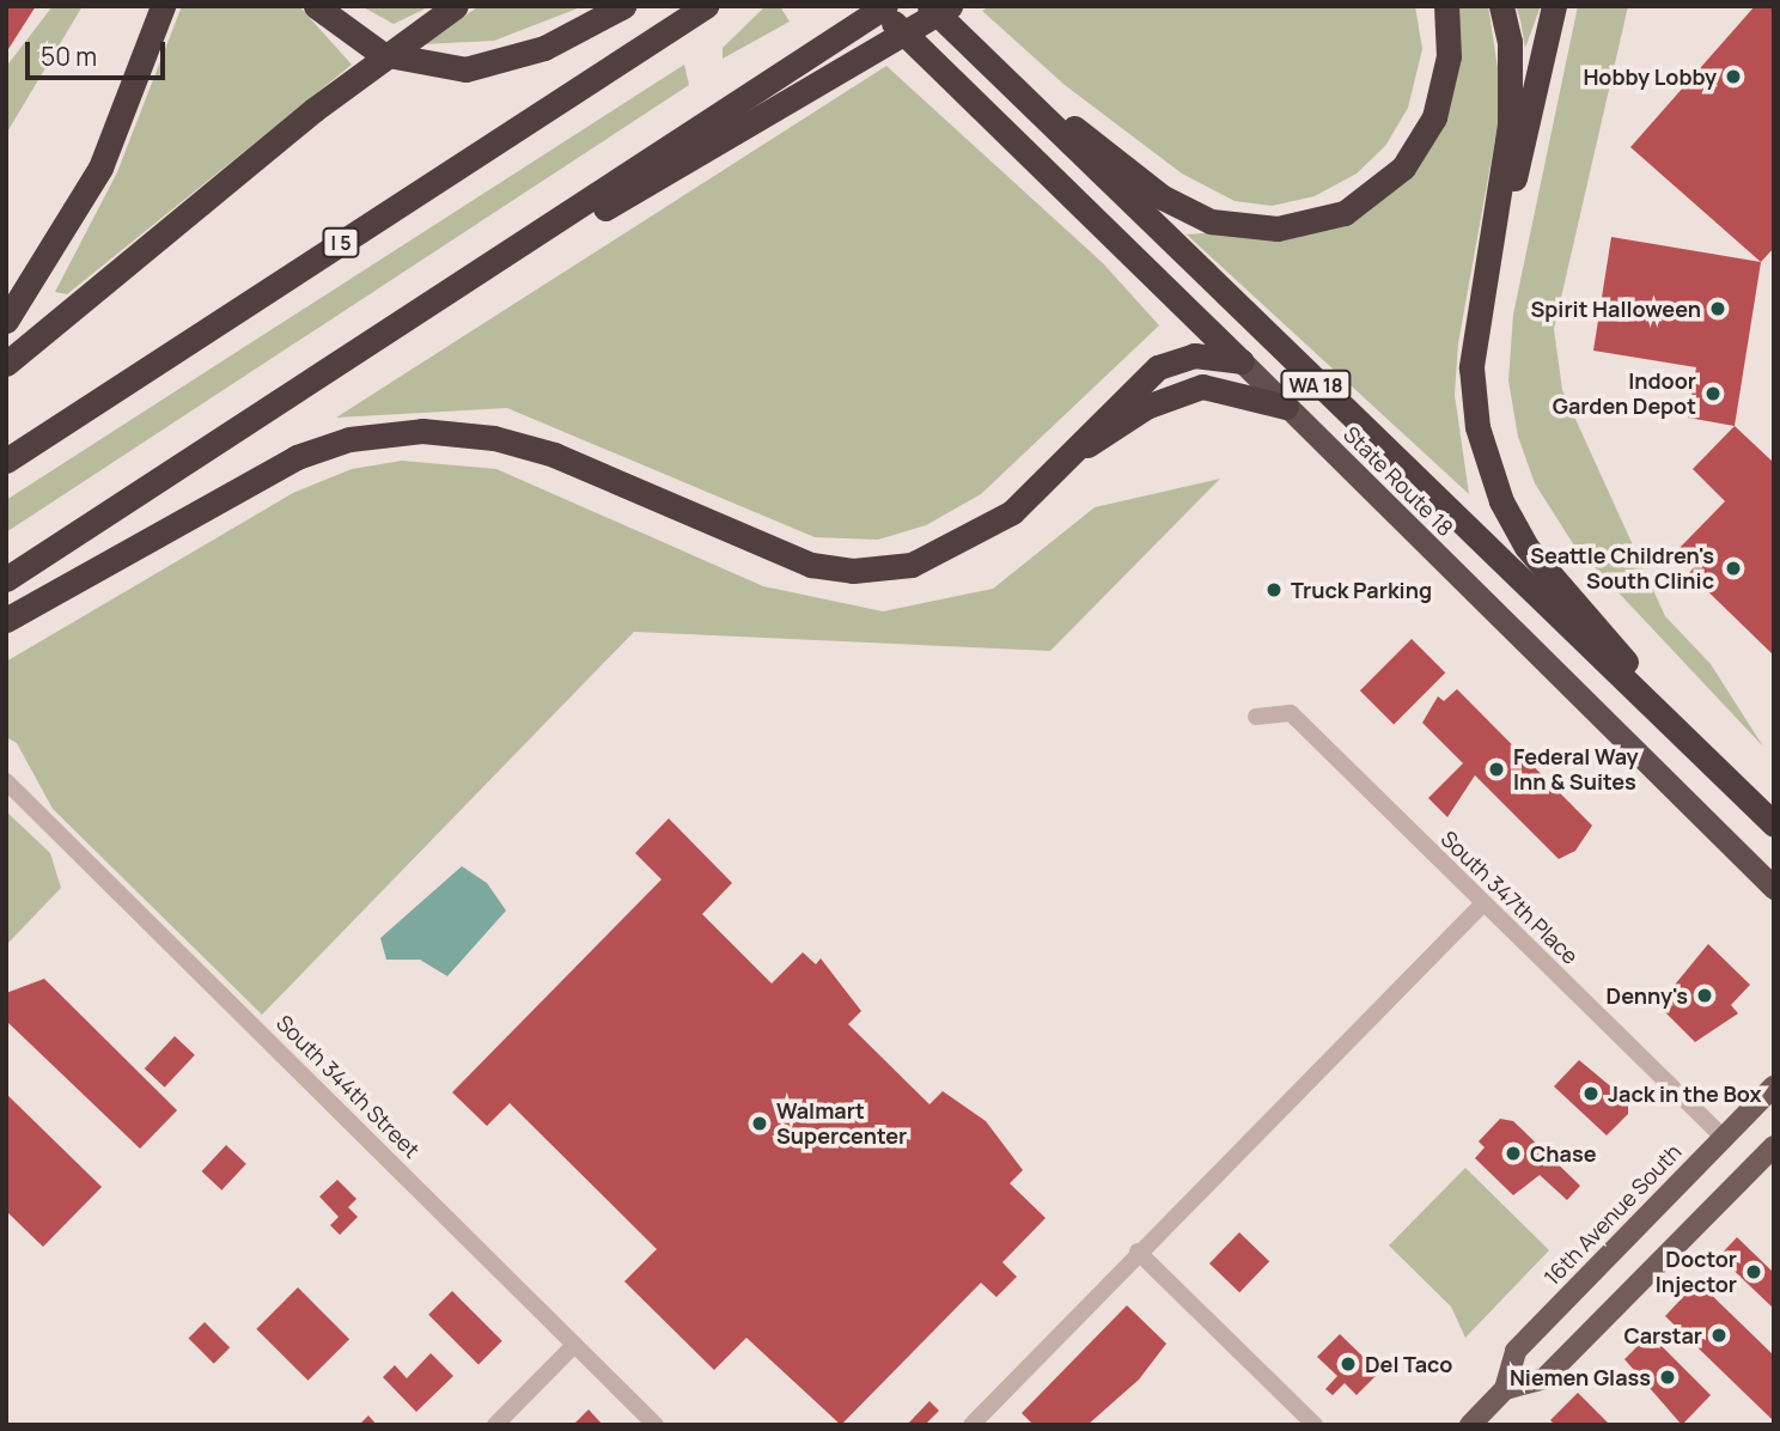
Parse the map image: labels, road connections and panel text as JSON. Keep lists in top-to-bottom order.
{
  "streets": {
    "highway": ["I 5", "WA 18", "State Route 18"],
    "main road": ["16th Avenue South"],
    "street": ["South 347th Place", "South 344th Street"]
  },
  "crossings": [
    ["South 347th Place", "16th Avenue South"]
  ],
  "places": [
    "Hobby Lobby",
    "Spirit Halloween",
    "Indoor Garden Depot",
    "Seattle Children's South Clinic",
    "Truck Parking",
    "Federal Way Inn & Suites",
    "Denny's",
    "Jack in the Box",
    "Walmart Supercenter",
    "Chase",
    "Doctor Injector",
    "Carstar",
    "Del Taco",
    "Niemen Glass"
  ],
  "scale_bar": "50 m"
}
